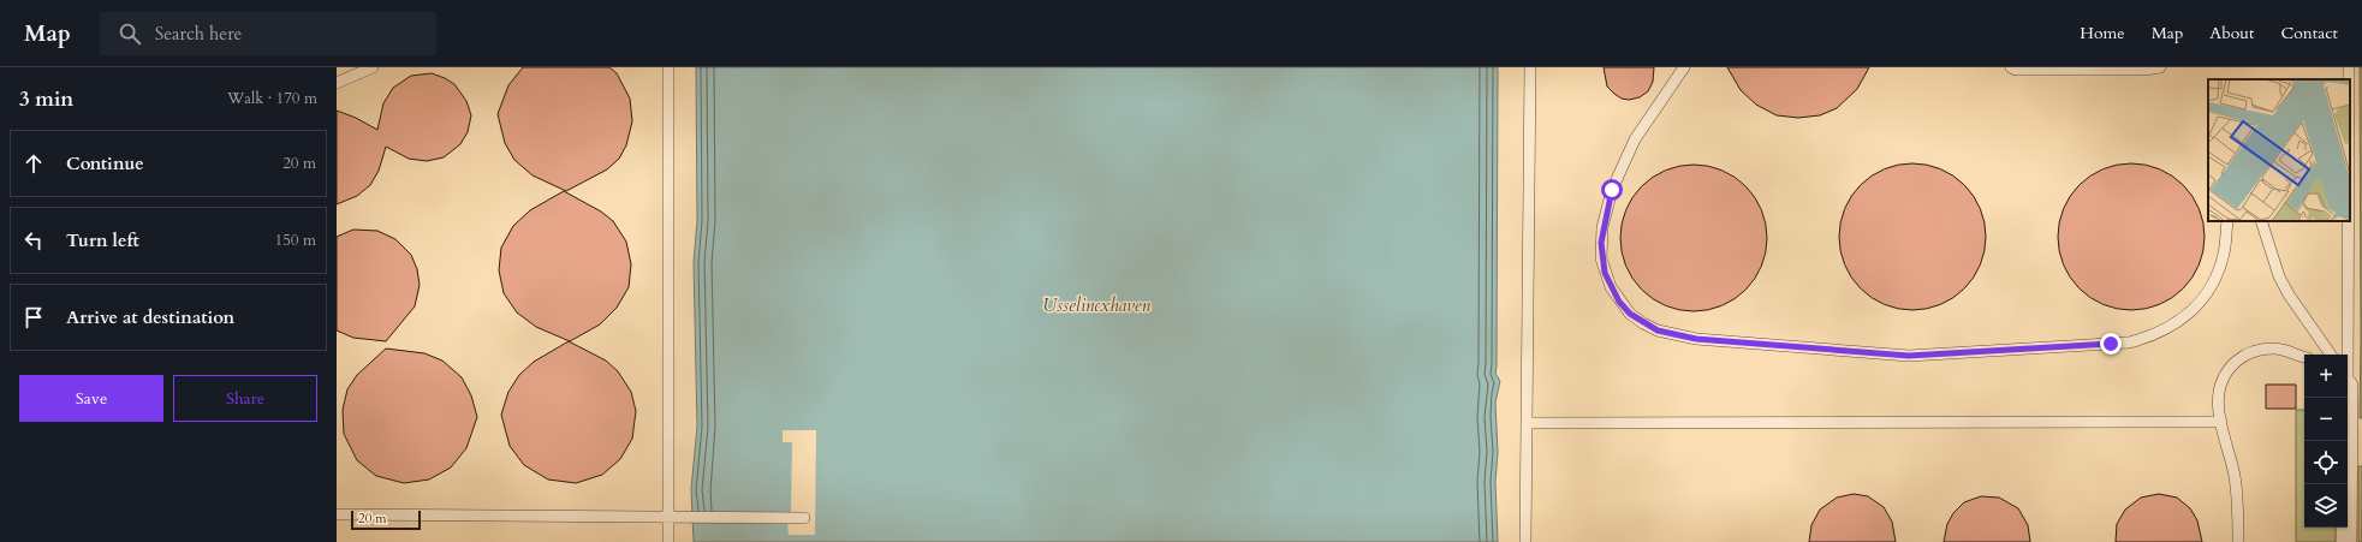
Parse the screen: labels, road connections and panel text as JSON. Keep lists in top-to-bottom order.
{
  "water": ["Usselincxhaven"],
  "scale_bar": "20 m",
  "page": {
    "header": "Map",
    "search": "Search here",
    "nav": [
      "Home",
      "Map",
      "About",
      "Contact"
    ],
    "heading": ["3 min", "Walk · 170 m"],
    "list": [
      ["Continue", "20 m"],
      ["Turn left", "150 m"],
      "Arrive at destination"
    ],
    "map_buttons": ["+", "−"],
    "buttons": ["Save", "Share"],
    "scale": "20 m"
  }
}
